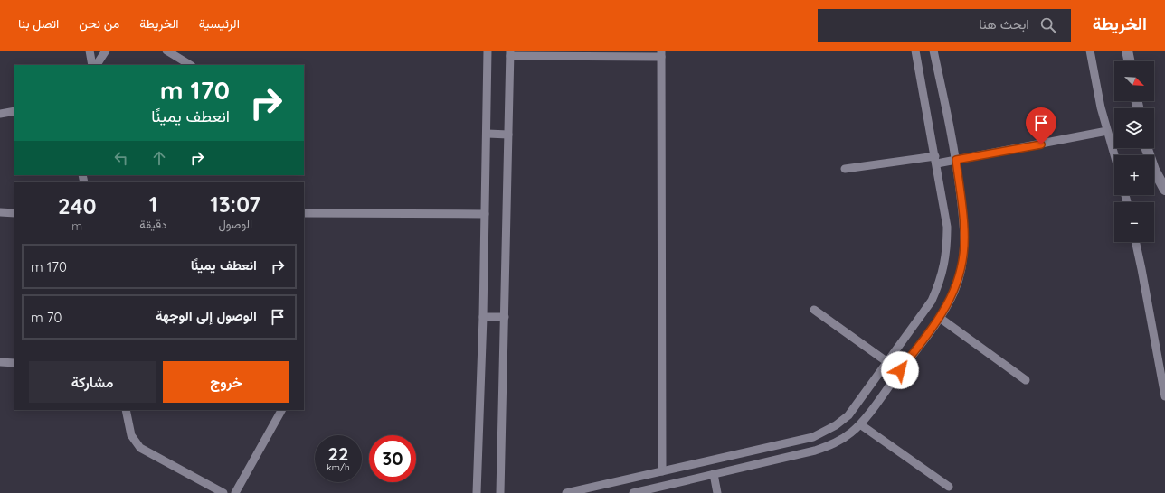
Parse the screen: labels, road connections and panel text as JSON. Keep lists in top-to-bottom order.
{
  "north": "bottom right",
  "page": {
    "header": "الخريطة",
    "search": "ابحث هنا",
    "nav": [
      "الرئيسية",
      "الخريطة",
      "من نحن",
      "اتصل بنا"
    ],
    "map_buttons": ["+", "−"],
    "turn": ["170 m", "انعطف يمينًا"],
    "eta": [
      "13:07",
      "الوصول",
      "1",
      "دقيقة",
      "240",
      "m"
    ],
    "list": [
      {
        "name": "انعطف يمينًا",
        "value": "170 m"
      },
      {
        "name": "الوصول إلى الوجهة",
        "value": "70 m"
      }
    ],
    "buttons": ["خروج", "مشاركة"],
    "speed": "22 km/h",
    "limit": "30"
  }
}
